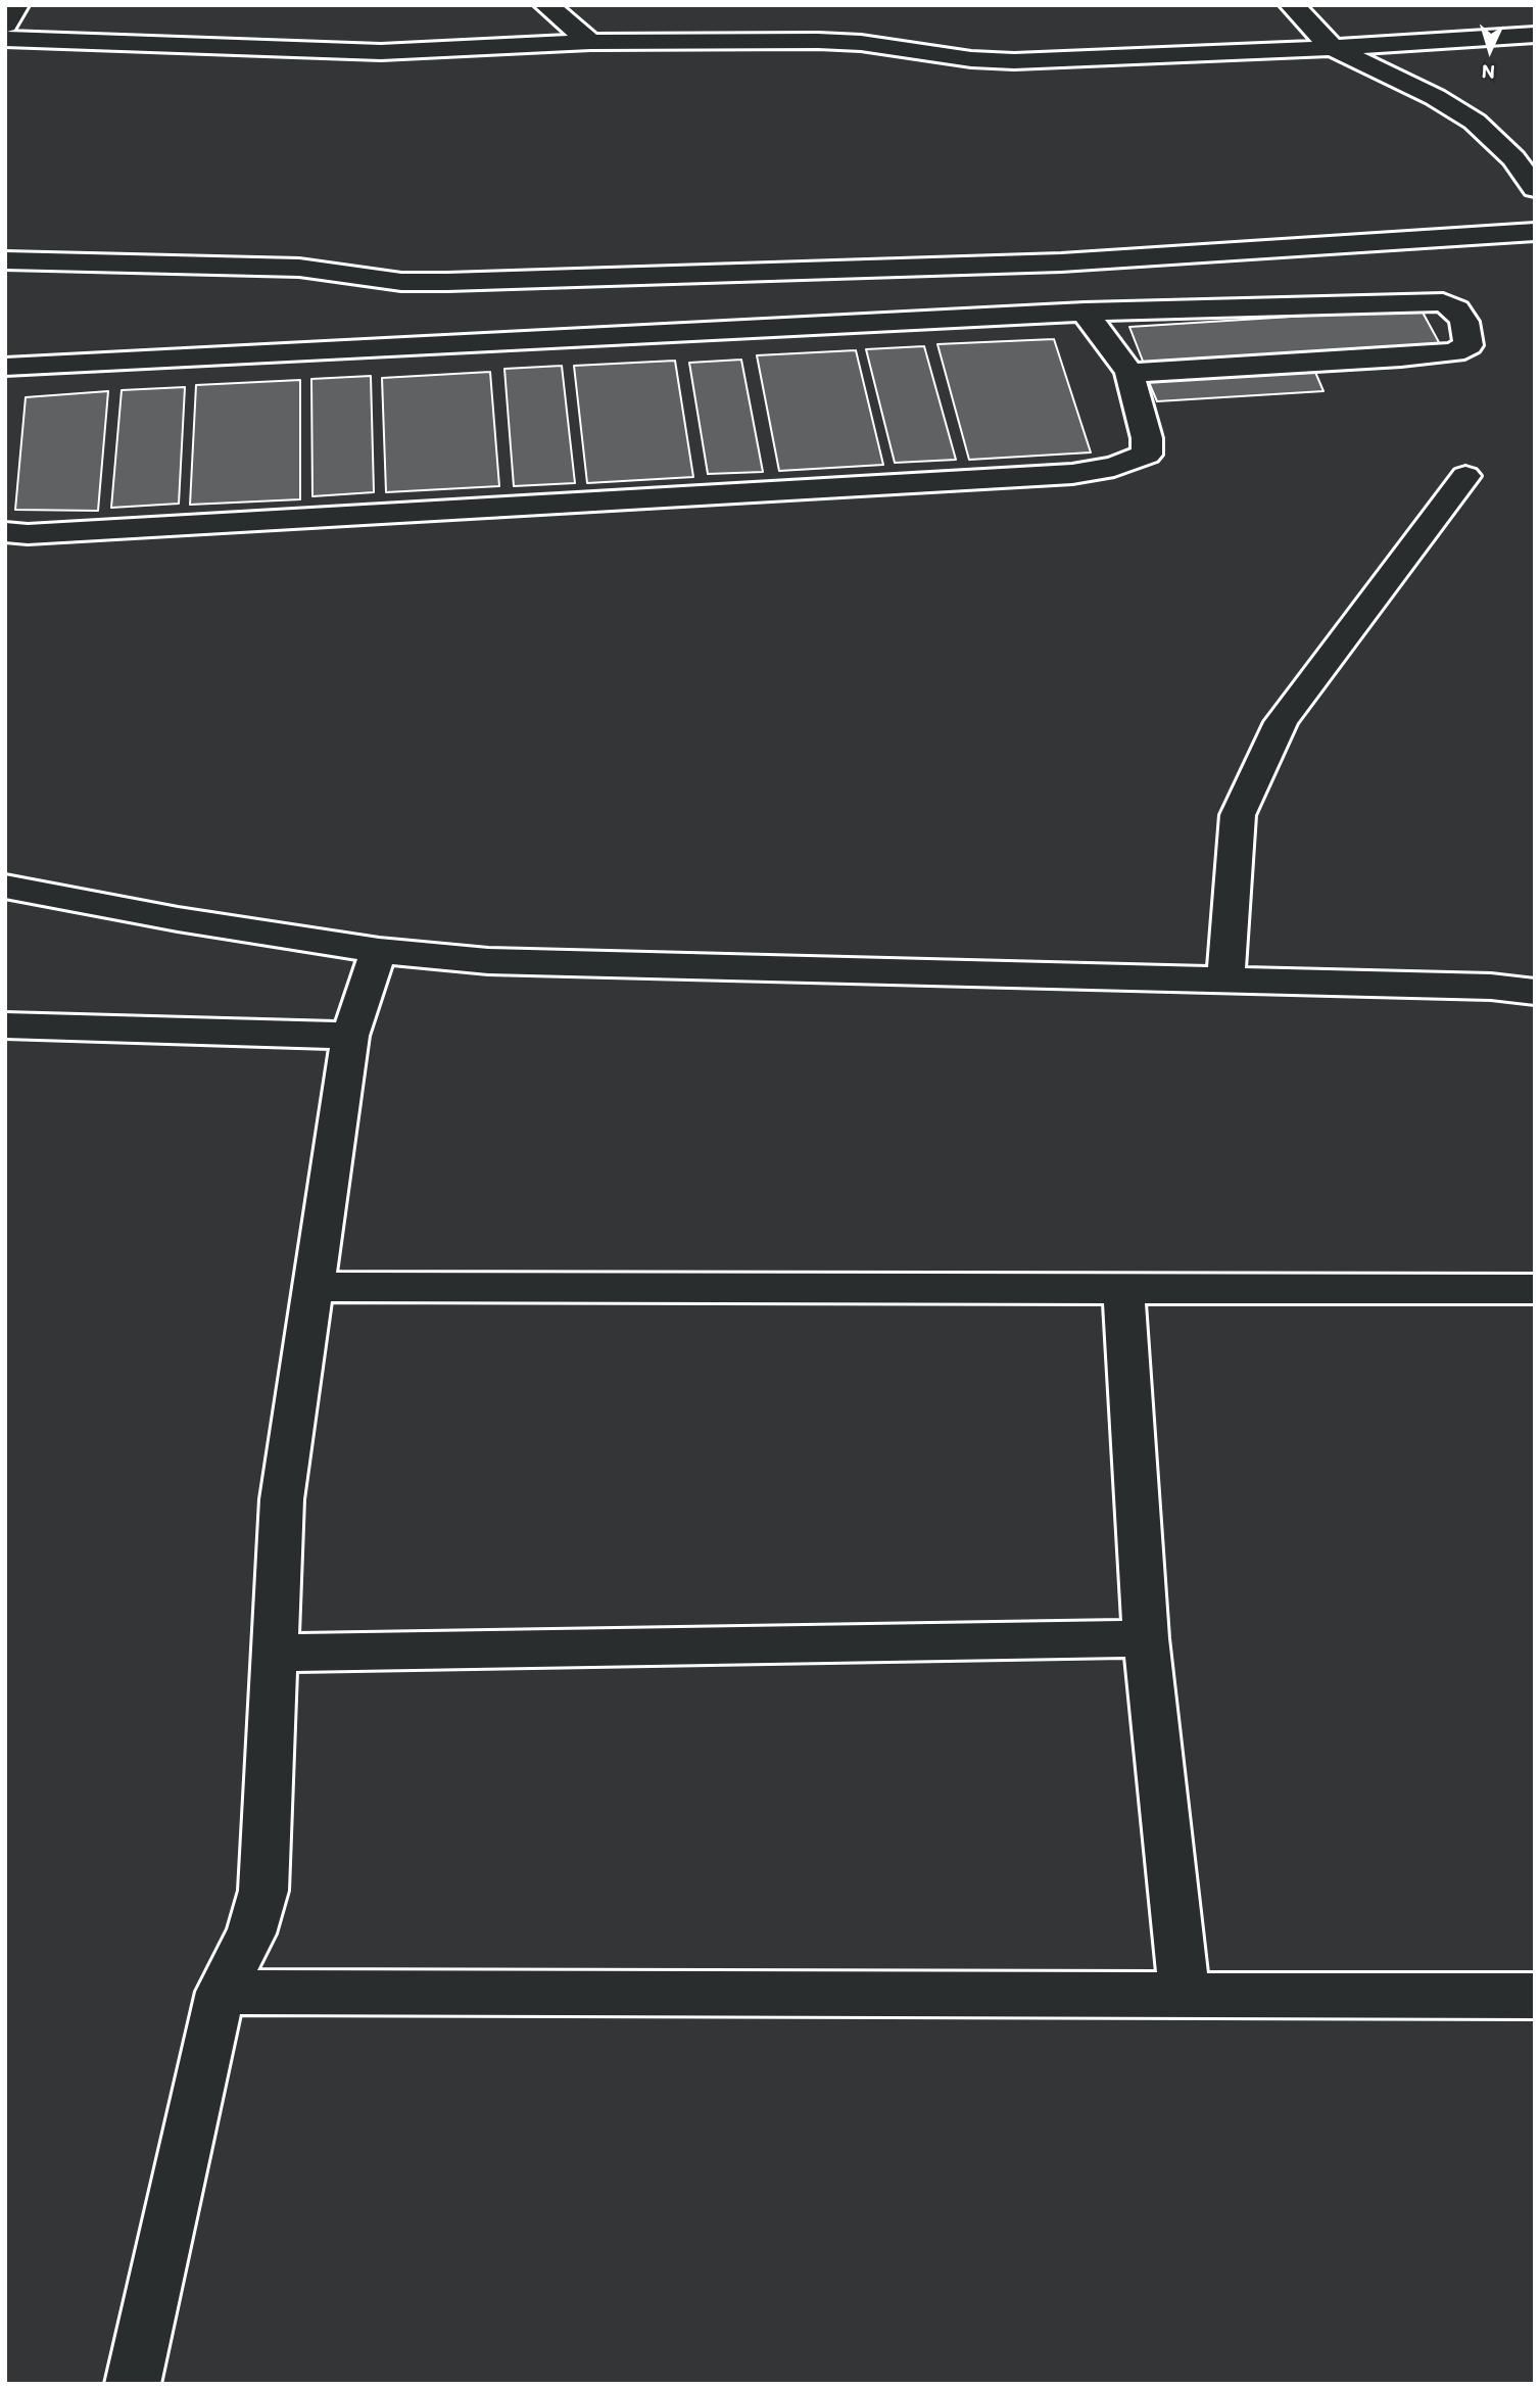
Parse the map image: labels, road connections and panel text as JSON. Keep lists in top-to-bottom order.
{
  "north": "bottom"
}
